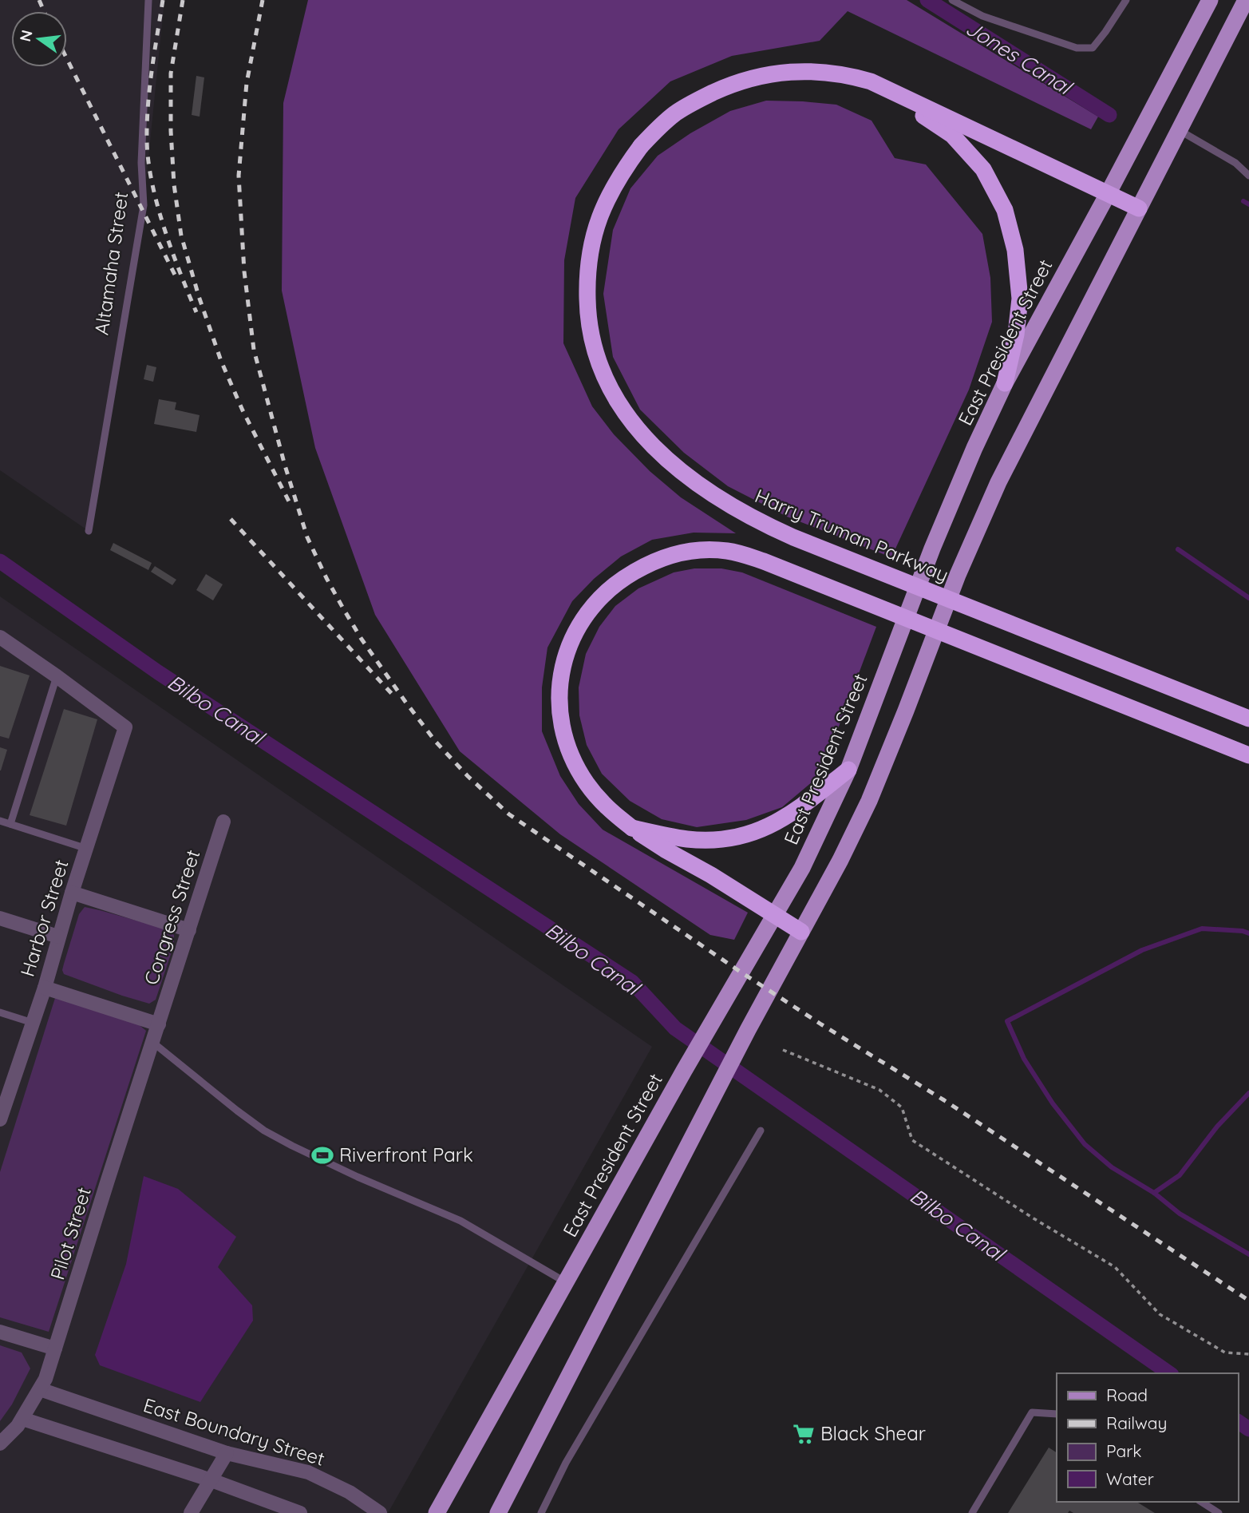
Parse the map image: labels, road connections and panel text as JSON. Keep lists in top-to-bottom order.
{
  "streets": {
    "highway": ["Harry Truman Parkway"],
    "main road": ["East President Street"],
    "street": [
      "Congress Street",
      "Harbor Street",
      "Pilot Street",
      "East Boundary Street"
    ],
    "lane": ["Altamaha Street"]
  },
  "crossings": [
    ["Congress Street", "Pilot Street"],
    ["Pilot Street", "East Boundary Street"]
  ],
  "water": ["Jones Canal", "Bilbo Canal"],
  "places": {
    "sports": ["Riverfront Park"],
    "supermarket": ["Black Shear"]
  },
  "legend": [
    "Road",
    "Railway",
    "Park",
    "Water"
  ],
  "north": "left"
}
